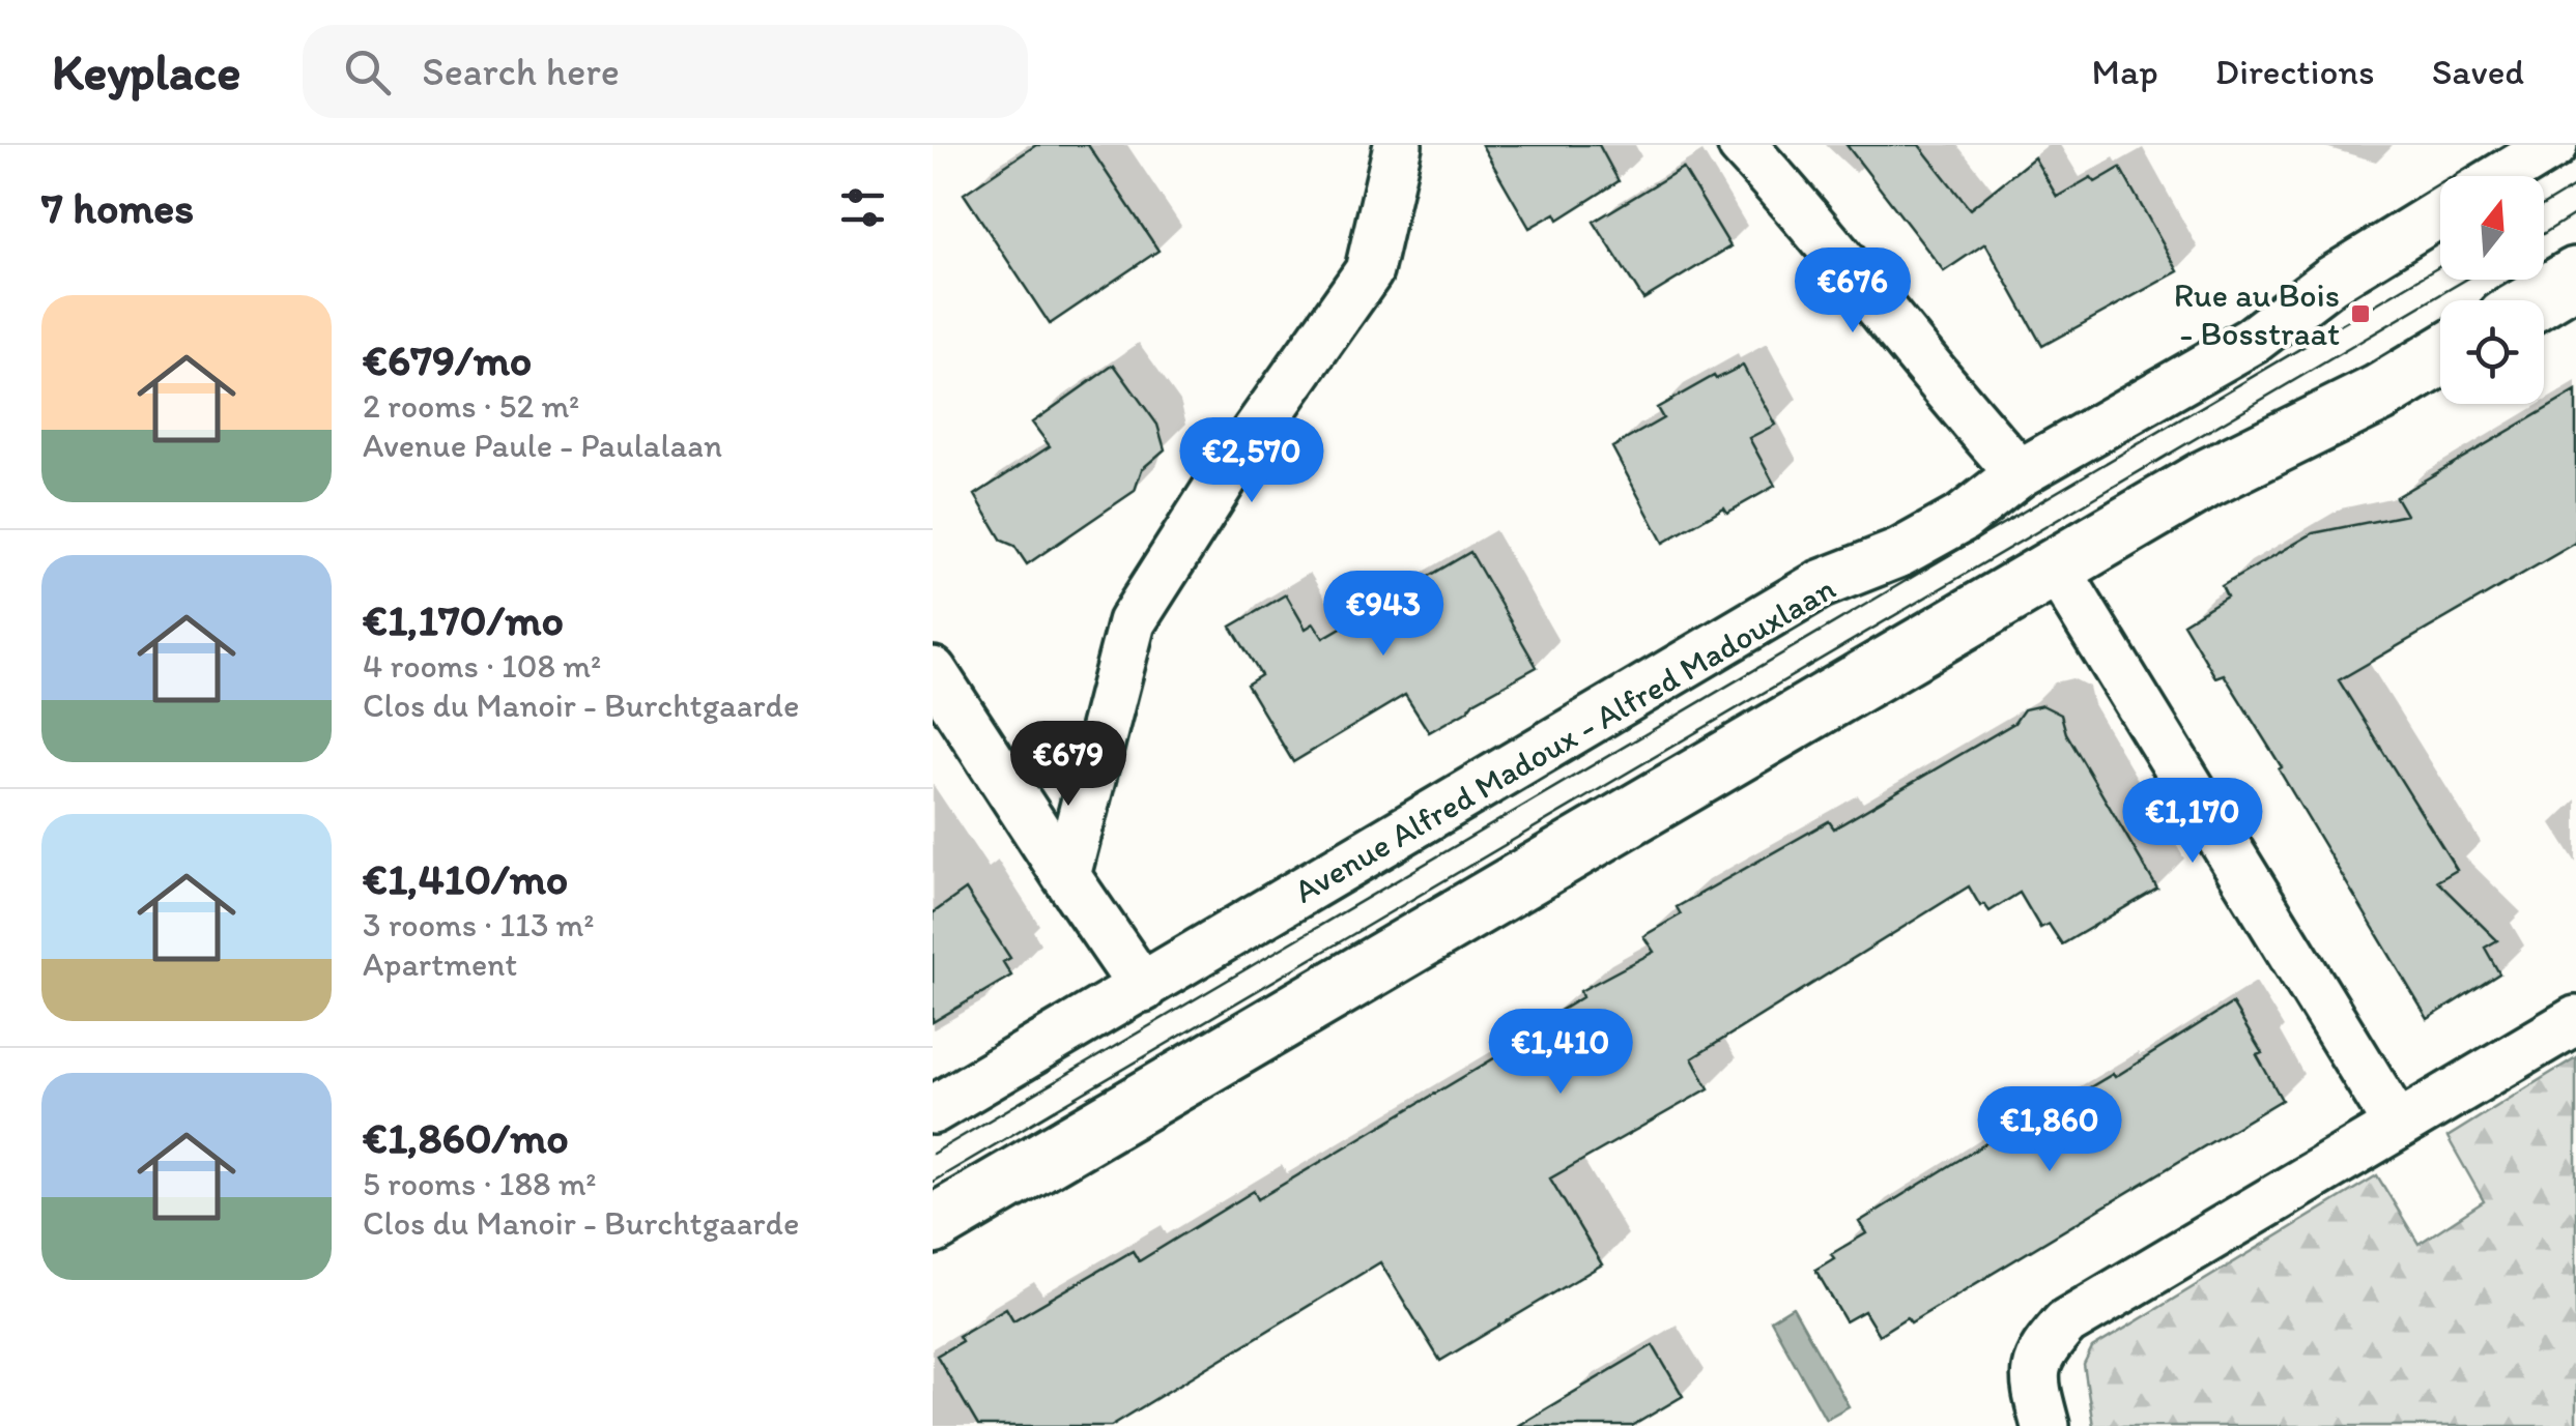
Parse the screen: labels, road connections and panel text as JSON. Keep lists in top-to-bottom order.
{
  "streets": {
    "street": ["Avenue Alfred Madoux - Alfred Madouxlaan"]
  },
  "places": {
    "transit": ["Rue au Bois - Bosstraat"]
  },
  "north": "top",
  "page": {
    "header": "Keyplace",
    "search": "Search here",
    "nav": ["Map", "Directions", "Saved"],
    "heading": "7 homes",
    "price": [
      "€676",
      "€2,570",
      "€943",
      "€679",
      "€1,170",
      "€1,410",
      "€1,860"
    ],
    "list": [
      {
        "name": "€679/mo",
        "note": "2 rooms · 52 m² · Avenue Paule - Paulalaan"
      },
      {
        "name": "€1,170/mo",
        "note": "4 rooms · 108 m² · Clos du Manoir - Burchtgaarde"
      },
      {
        "name": "€1,410/mo",
        "note": "3 rooms · 113 m² · Apartment"
      },
      {
        "name": "€1,860/mo",
        "note": "5 rooms · 188 m² · Clos du Manoir - Burchtgaarde"
      }
    ]
  }
}
